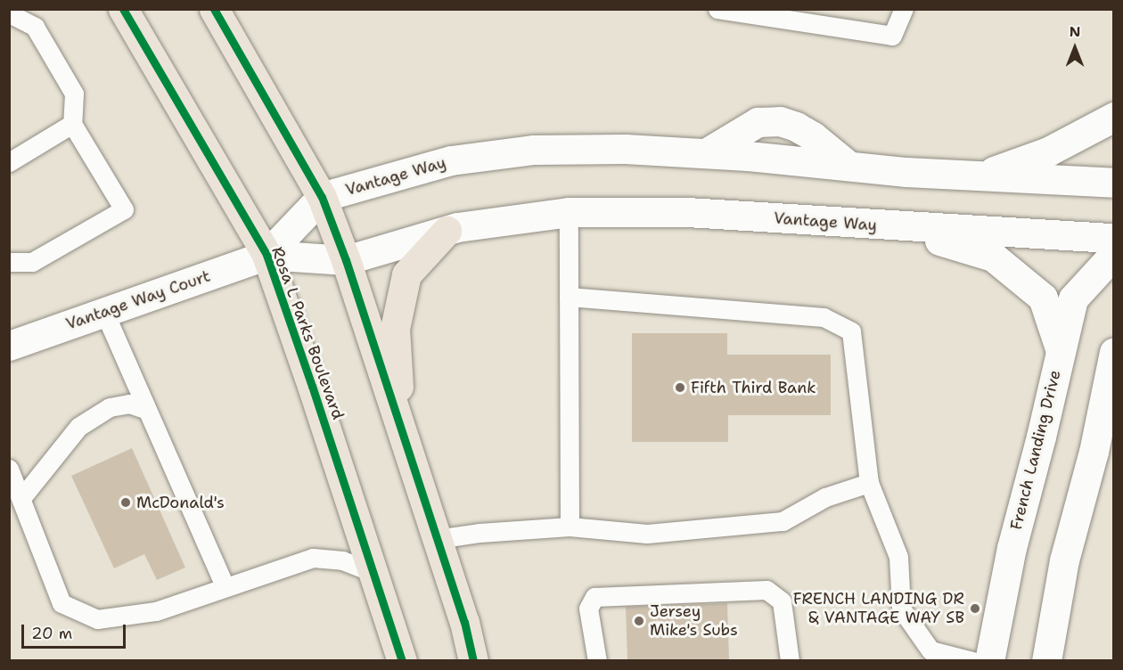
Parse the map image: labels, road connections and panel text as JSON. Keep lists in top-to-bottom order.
{
  "streets": {
    "main road": ["Rosa L Parks Boulevard"],
    "street": ["Vantage Way", "Vantage Way Court", "French Landing Drive"]
  },
  "crossings": [
    ["Vantage Way", "Vantage Way Court"],
    ["Vantage Way", "Rosa L Parks Boulevard"],
    ["Vantage Way Court", "Rosa L Parks Boulevard"]
  ],
  "places": [
    "Fifth Third Bank",
    "McDonald's",
    "FRENCH LANDING DR & VANTAGE WAY SB",
    "Jersey Mike's Subs"
  ],
  "scale_bar": "20 m",
  "north": "top"
}
